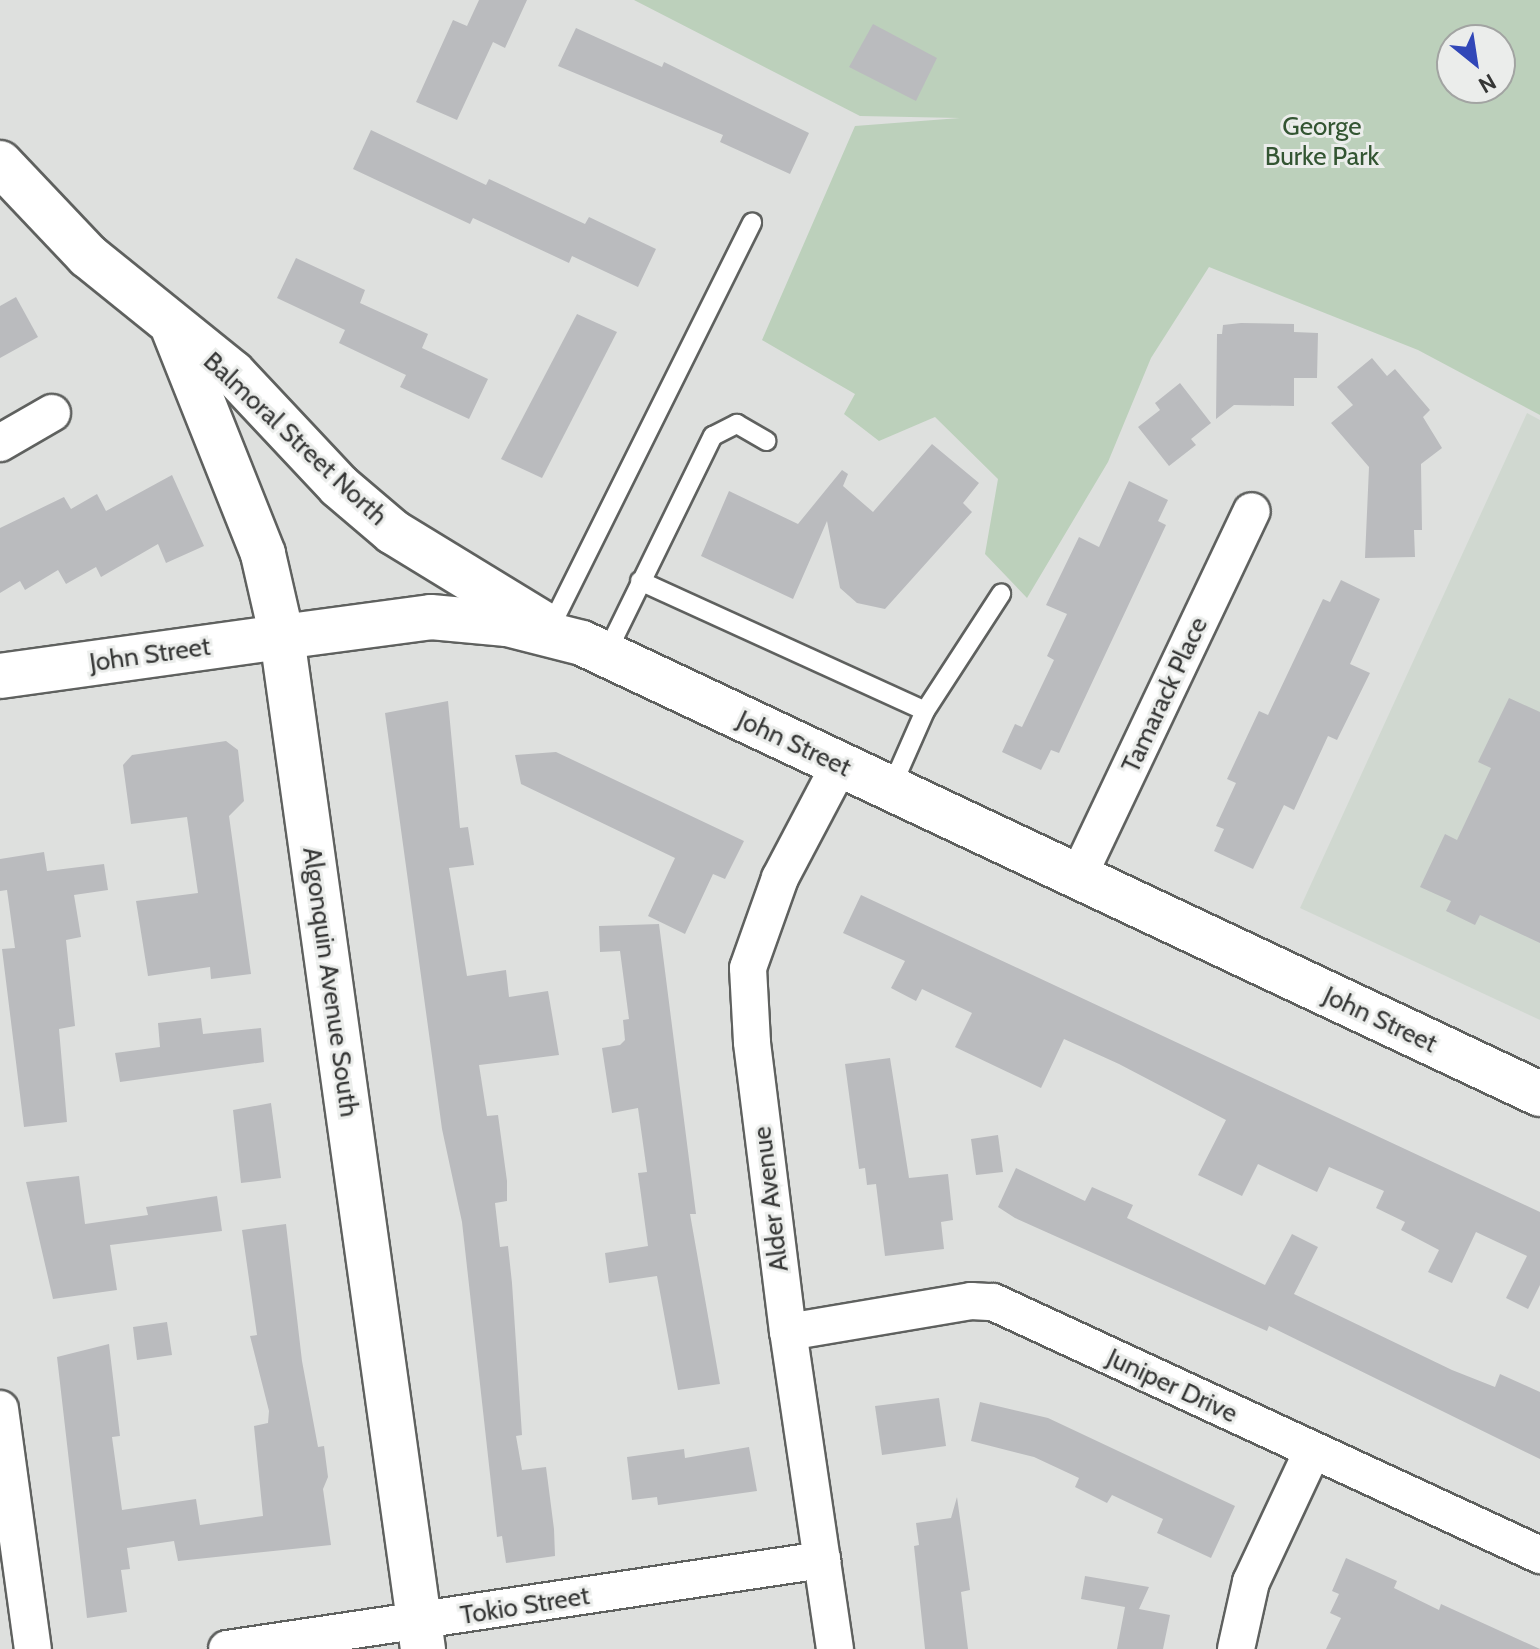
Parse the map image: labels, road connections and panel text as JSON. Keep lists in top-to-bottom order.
{
  "streets": {
    "main road": ["Balmoral Street North", "John Street", "Algonquin Avenue South"],
    "street": [
      "Tamarack Place",
      "Alder Avenue",
      "Juniper Drive",
      "Tokio Street"
    ]
  },
  "crossings": [
    ["Balmoral Street North", "John Street"],
    ["Balmoral Street North", "Algonquin Avenue South"],
    ["John Street", "Tamarack Place"],
    ["John Street", "Algonquin Avenue South"],
    ["John Street", "Alder Avenue"],
    ["Algonquin Avenue South", "Tokio Street"],
    ["Alder Avenue", "Juniper Drive"],
    ["Alder Avenue", "Tokio Street"]
  ],
  "parks": ["George Burke Park"],
  "north": "bottom right"
}
